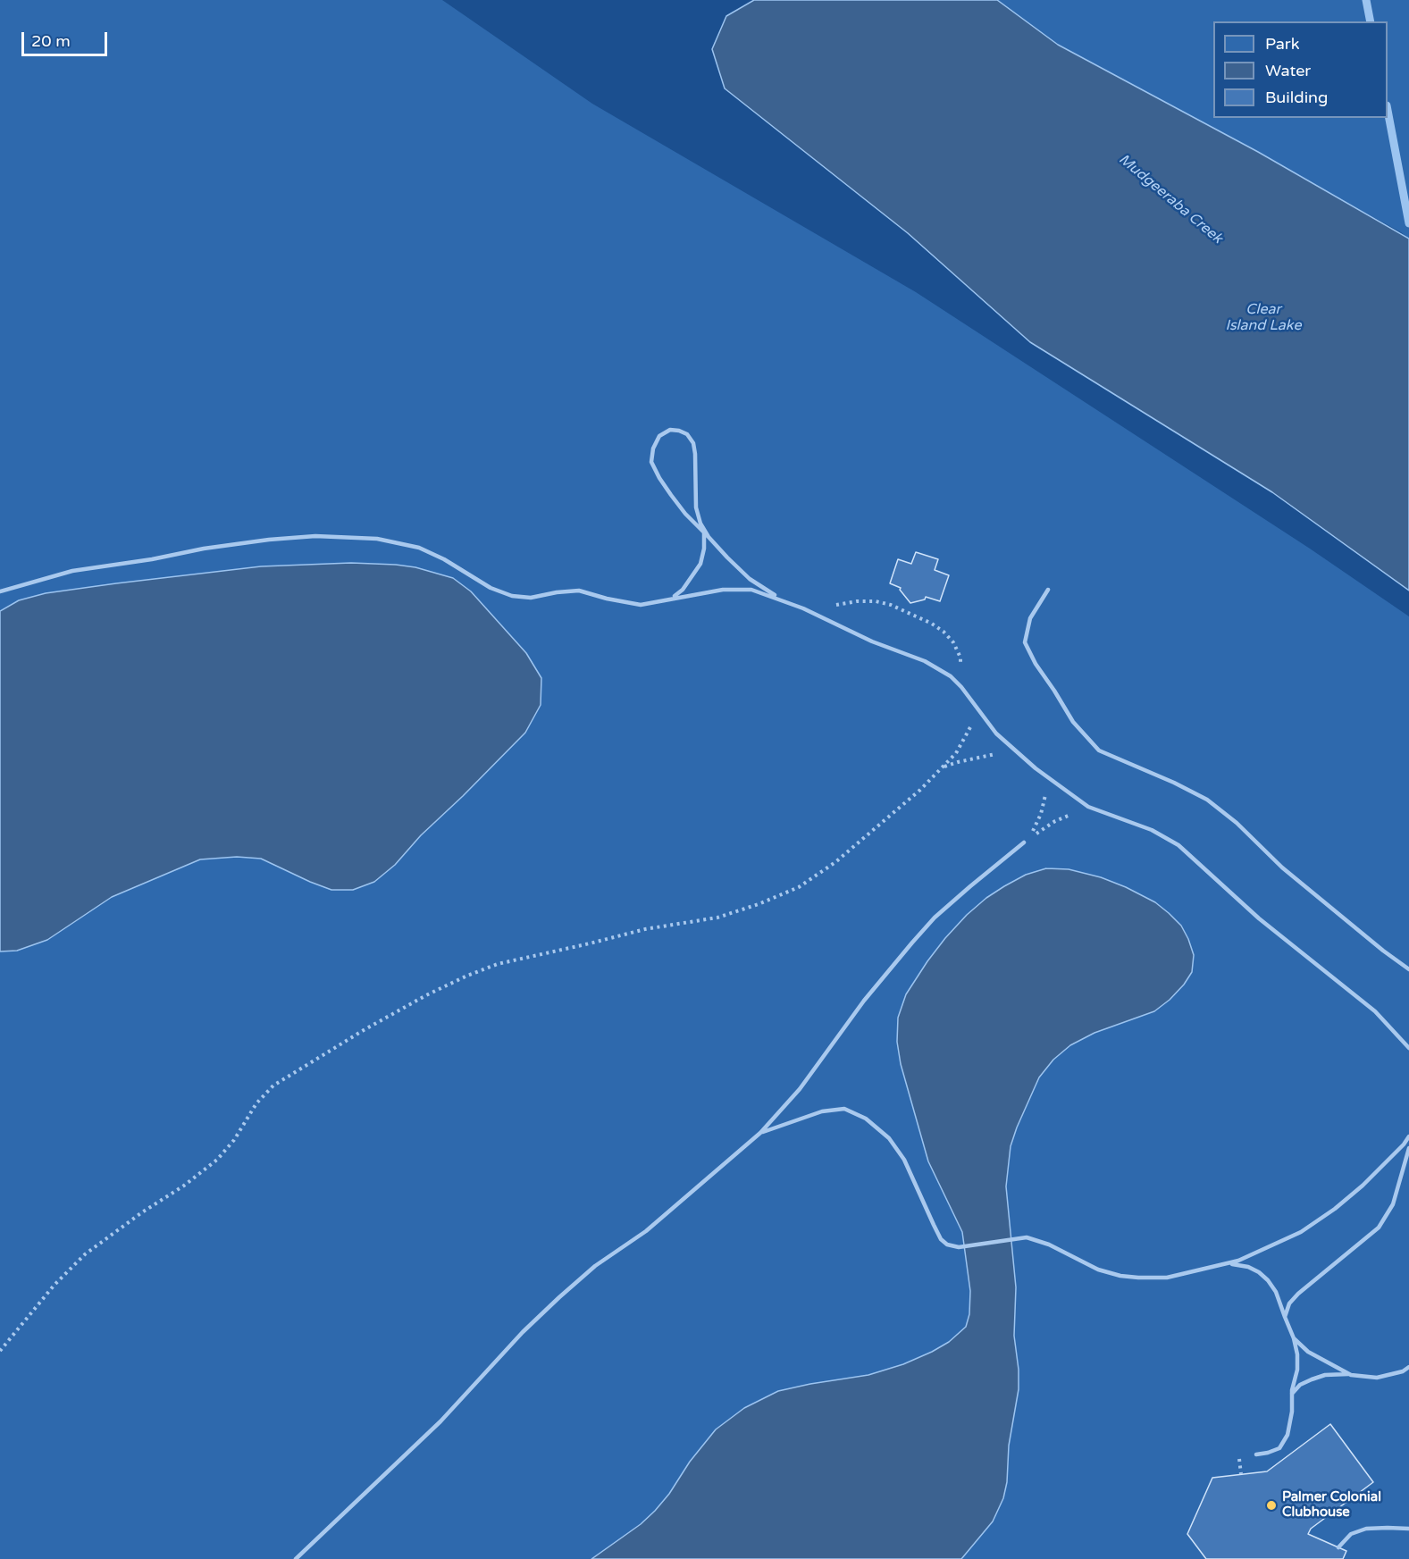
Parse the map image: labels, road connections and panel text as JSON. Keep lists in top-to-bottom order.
{
  "water": ["Mudgeeraba Creek", "Clear Island Lake"],
  "places": ["Palmer Colonial Clubhouse"],
  "legend": ["Park", "Water", "Building"],
  "scale_bar": "20 m"
}
